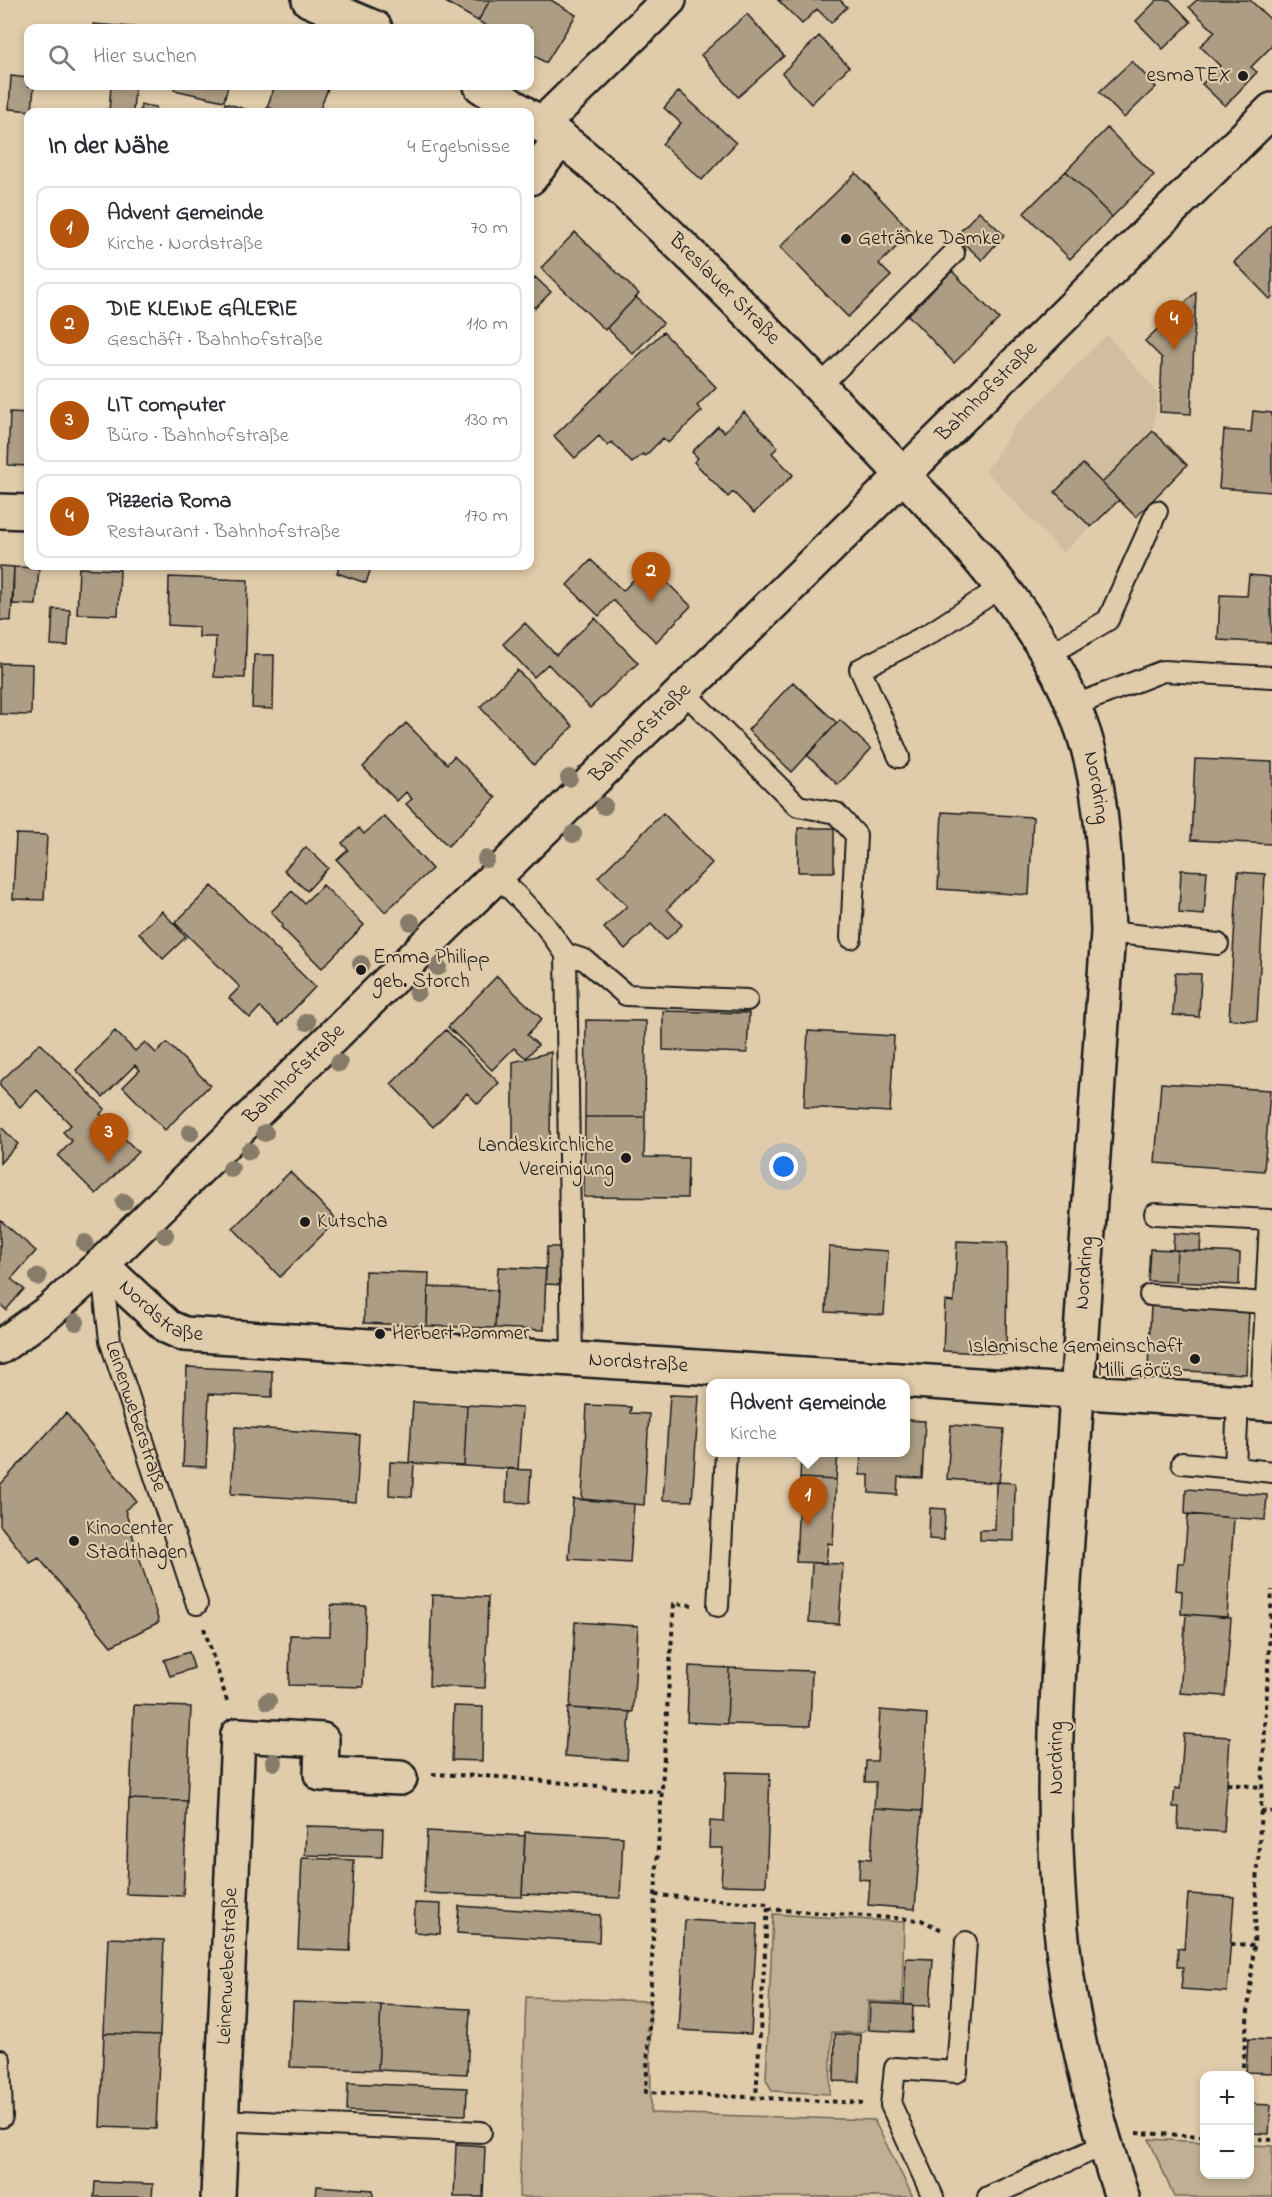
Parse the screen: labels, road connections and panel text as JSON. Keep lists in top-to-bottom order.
{
  "streets": {
    "street": [
      "Breslauer Straße",
      "Bahnhofstraße",
      "Nordring",
      "Nordstraße",
      "Leinenweberstraße"
    ]
  },
  "crossings": [
    ["Breslauer Straße", "Bahnhofstraße"],
    ["Breslauer Straße", "Nordring"],
    ["Bahnhofstraße", "Nordring"],
    ["Bahnhofstraße", "Nordstraße"],
    ["Bahnhofstraße", "Leinenweberstraße"],
    ["Nordring", "Nordstraße"],
    ["Nordstraße", "Leinenweberstraße"]
  ],
  "places": [
    "esmaTEX",
    "Getränke Damke",
    "Emma Philipp geb. Storch",
    "Landeskirchliche Vereinigung",
    "Kutscha",
    "Herbert Pommer",
    "Islamische Gemeinschaft Milli Görüs",
    "Kinocenter Stadthagen"
  ],
  "page": {
    "search": "Hier suchen",
    "heading": ["In der Nähe", "4 Ergebnisse"],
    "list": [
      {
        "mark": "1",
        "name": "Advent Gemeinde",
        "note": "Kirche · Nordstraße",
        "value": "70 m"
      },
      {
        "mark": "2",
        "name": "DIE KLEINE GALERIE",
        "note": "Geschäft · Bahnhofstraße",
        "value": "110 m"
      },
      {
        "mark": "3",
        "name": "LIT computer",
        "note": "Büro · Bahnhofstraße",
        "value": "130 m"
      },
      {
        "mark": "4",
        "name": "Pizzeria Roma",
        "note": "Restaurant · Bahnhofstraße",
        "value": "170 m"
      }
    ],
    "pins": [
      "4",
      "2",
      "3",
      "1"
    ],
    "popup": ["Advent Gemeinde", "Kirche"],
    "map_buttons": ["+", "−"]
  }
}
